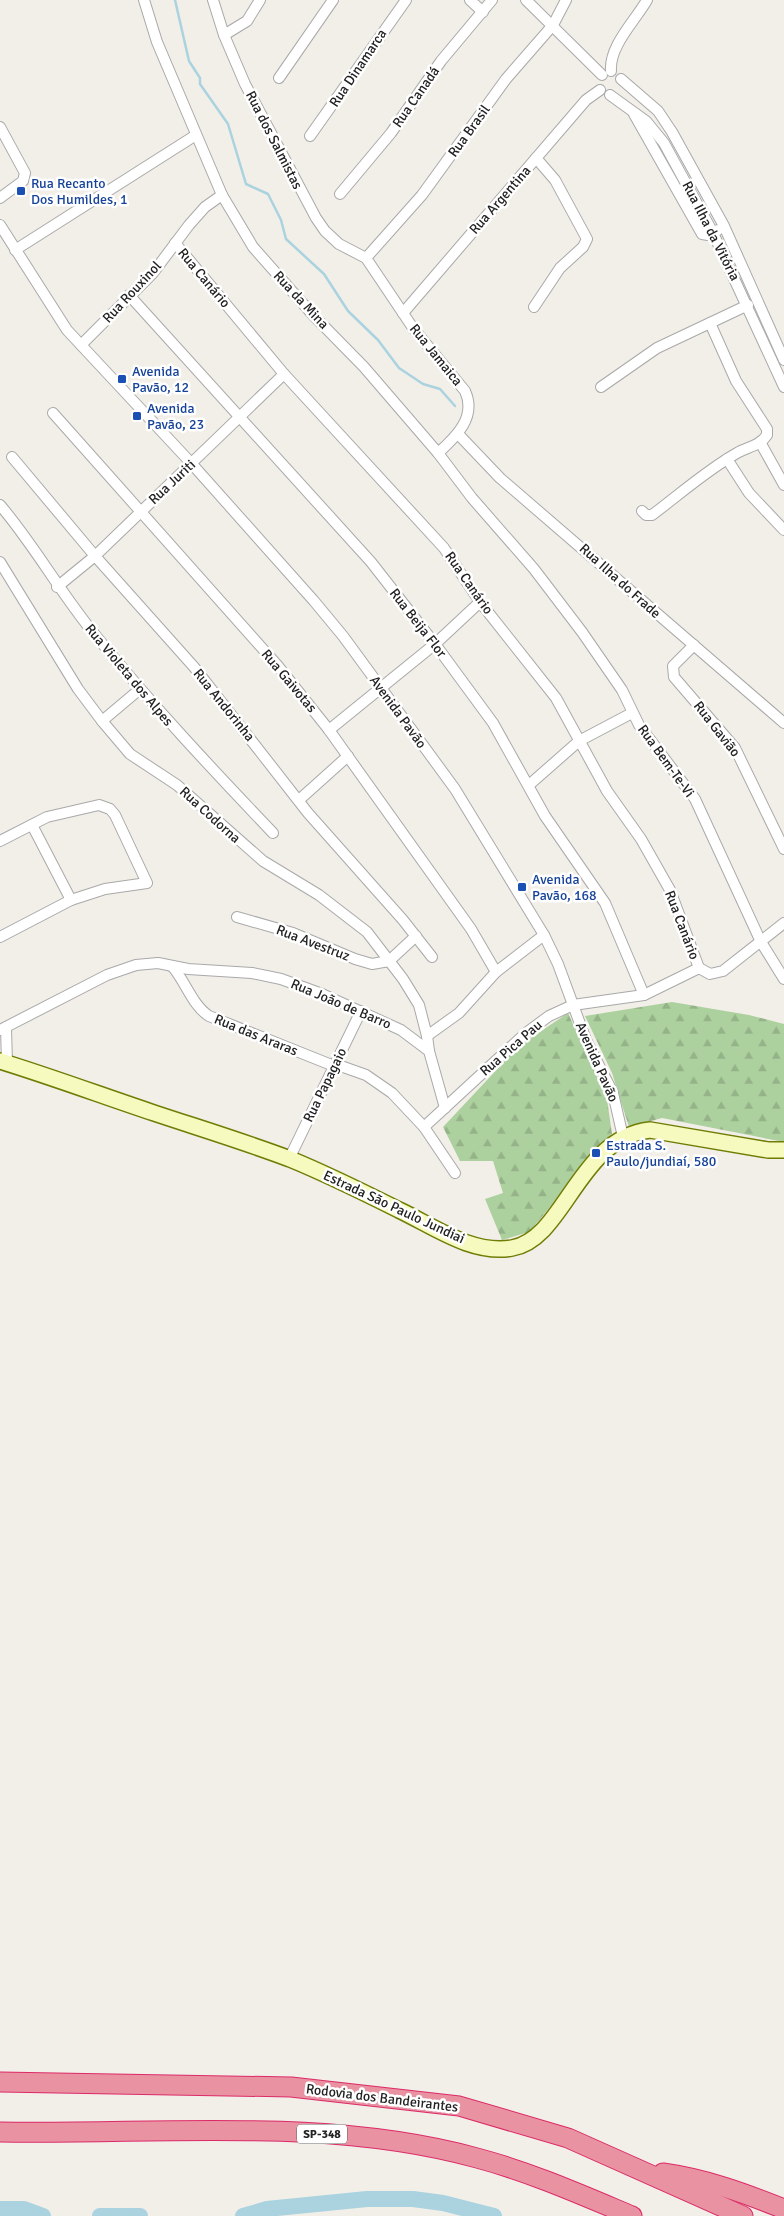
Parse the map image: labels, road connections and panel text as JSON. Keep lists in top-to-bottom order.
{
  "streets": {
    "highway": ["Rodovia dos Bandeirantes", "SP-348"],
    "main road": ["Estrada São Paulo Jundiai"],
    "street": [
      "Rua Dinamarca",
      "Rua Canadá",
      "Rua Brasil",
      "Rua dos Salmistas",
      "Rua Argentina",
      "Rua Ilha da Vitória",
      "Rua Canário",
      "Rua Rouxinol",
      "Rua da Mina",
      "Rua Jamaica",
      "Rua Juriti",
      "Rua Ilha do Frade",
      "Rua Beija Flor",
      "Rua Violeta dos Alpes",
      "Rua Gaivotas",
      "Rua Andorinha",
      "Avenida Pavão",
      "Rua Gavião",
      "Rua Bem-Te-Vi",
      "Rua Codorna",
      "Rua Avestruz",
      "Rua João de Barro",
      "Rua das Araras",
      "Rua Pica Pau",
      "Rua Papagaio"
    ]
  },
  "crossings": [
    ["Rua Brasil", "Rua dos Salmistas"],
    ["Rua Brasil", "Rua Jamaica"],
    ["Rua dos Salmistas", "Rua Jamaica"],
    ["Rua Argentina", "Rua Ilha da Vitória"],
    ["Rua Argentina", "Rua Jamaica"],
    ["Rua Canário", "Rua Rouxinol"],
    ["Rua Canário", "Rua Juriti"],
    ["Rua Canário", "Rua Pica Pau"],
    ["Rua Rouxinol", "Rua da Mina"],
    ["Rua Rouxinol", "Rua Beija Flor"],
    ["Rua Rouxinol", "Avenida Pavão"],
    ["Rua da Mina", "Rua Bem-Te-Vi"],
    ["Rua Jamaica", "Rua Ilha do Frade"],
    ["Rua Juriti", "Rua Beija Flor"],
    ["Rua Juriti", "Rua Violeta dos Alpes"],
    ["Rua Juriti", "Rua Gaivotas"],
    ["Rua Juriti", "Rua Andorinha"],
    ["Rua Juriti", "Avenida Pavão"],
    ["Rua Ilha do Frade", "Rua Gavião"],
    ["Rua Beija Flor", "Rua Pica Pau"],
    ["Avenida Pavão", "Rua Pica Pau"],
    ["Avenida Pavão", "Estrada São Paulo Jundiai"],
    ["Rua Codorna", "Rua Avestruz"],
    ["Rua Codorna", "Rua João de Barro"],
    ["Rua João de Barro", "Rua das Araras"],
    ["Rua João de Barro", "Rua Papagaio"],
    ["Rua das Araras", "Rua Pica Pau"],
    ["Rua das Araras", "Rua Papagaio"],
    ["Rua Papagaio", "Estrada São Paulo Jundiai"]
  ],
  "places": {
    "transit": [
      "Rua Recanto Dos Humildes, 1",
      "Avenida Pavão, 12",
      "Avenida Pavão, 23",
      "Avenida Pavão, 168",
      "Estrada S. Paulo/jundiaí, 580"
    ]
  }
}
